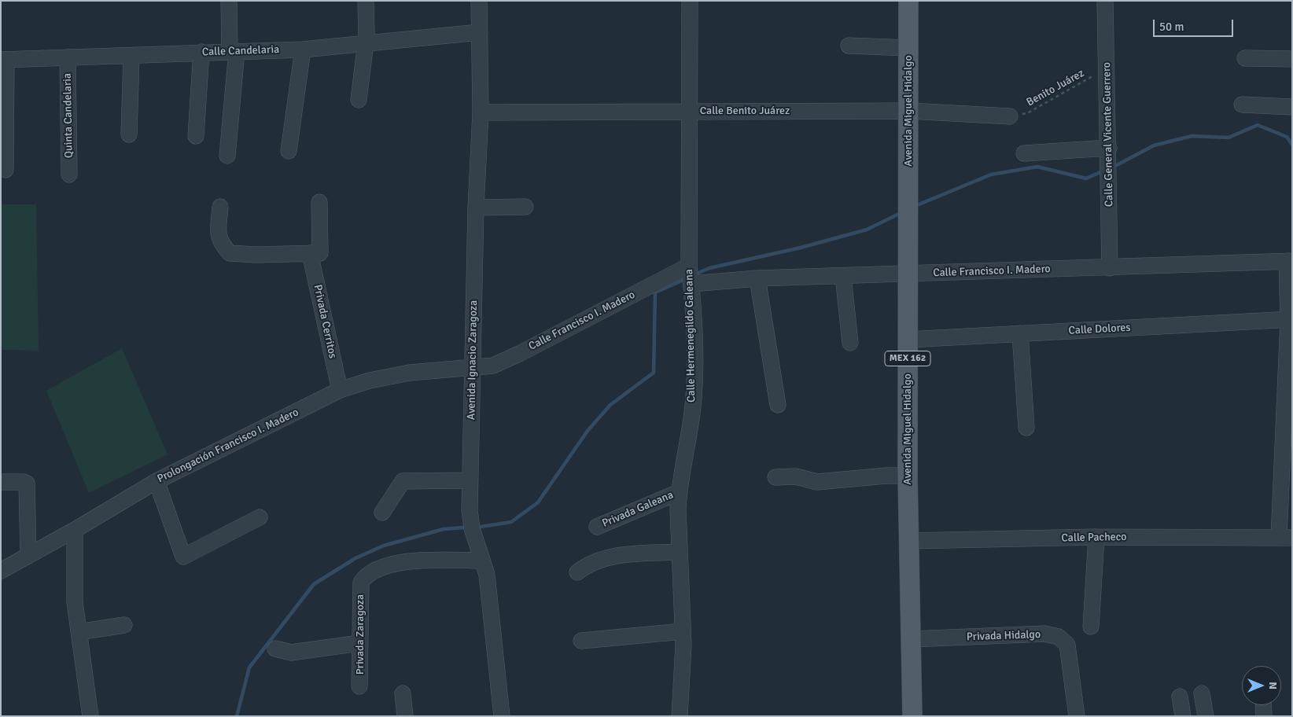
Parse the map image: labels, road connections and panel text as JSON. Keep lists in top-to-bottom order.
{
  "streets": {
    "main road": ["Avenida Miguel Hidalgo", "MEX 162"],
    "street": [
      "Calle Candelaria",
      "Calle Benito Juárez",
      "Quinta Candelaria",
      "Calle General Vicente Guerrero",
      "Calle Francisco I. Madero",
      "Privada Cerritos",
      "Calle Dolores",
      "Calle Hermenegildo Galeana",
      "Avenida Ignacio Zaragoza",
      "Prolongación Francisco I. Madero",
      "Privada Galeana",
      "Calle Pacheco",
      "Privada Zaragoza",
      "Privada Hidalgo"
    ],
    "path": ["Benito Juárez"]
  },
  "crossings": [
    ["Calle Candelaria", "Quinta Candelaria"],
    ["Calle Candelaria", "Avenida Ignacio Zaragoza"],
    ["Benito Juárez", "Calle Benito Juárez"],
    ["Benito Juárez", "Calle General Vicente Guerrero"],
    ["Calle Benito Juárez", "Avenida Miguel Hidalgo"],
    ["Calle Benito Juárez", "Calle Hermenegildo Galeana"],
    ["Calle Benito Juárez", "Avenida Ignacio Zaragoza"],
    ["Avenida Miguel Hidalgo", "Calle Francisco I. Madero"],
    ["Avenida Miguel Hidalgo", "Calle Dolores"],
    ["Avenida Miguel Hidalgo", "Calle Pacheco"],
    ["Avenida Miguel Hidalgo", "Privada Hidalgo"],
    ["Calle General Vicente Guerrero", "Calle Francisco I. Madero"],
    ["Calle Francisco I. Madero", "Calle Hermenegildo Galeana"],
    ["Calle Francisco I. Madero", "Avenida Ignacio Zaragoza"],
    ["Calle Francisco I. Madero", "Prolongación Francisco I. Madero"],
    ["Privada Cerritos", "Prolongación Francisco I. Madero"],
    ["Calle Hermenegildo Galeana", "Privada Galeana"],
    ["Avenida Ignacio Zaragoza", "Prolongación Francisco I. Madero"],
    ["Avenida Ignacio Zaragoza", "Privada Zaragoza"]
  ],
  "scale_bar": "50 m",
  "north": "right"
}
